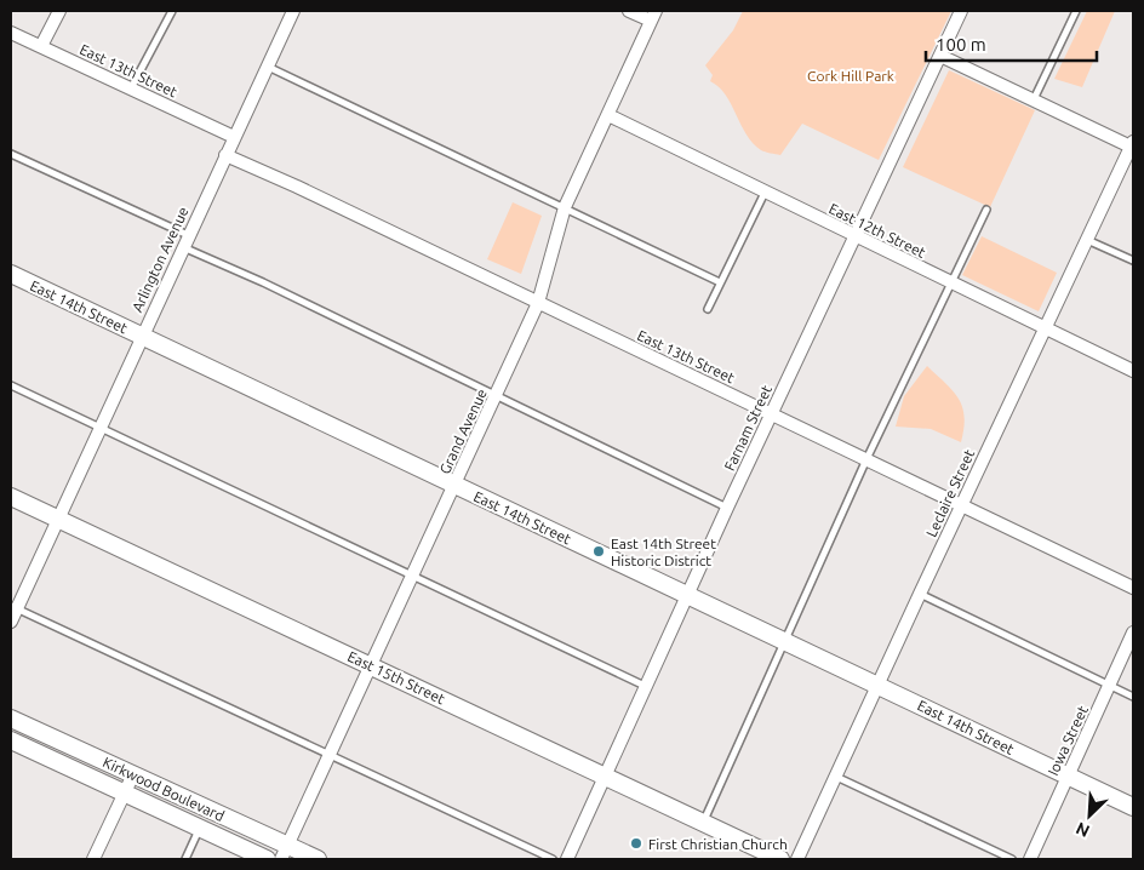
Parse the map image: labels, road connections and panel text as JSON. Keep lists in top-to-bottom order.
{
  "streets": {
    "street": [
      "East 13th Street",
      "East 12th Street",
      "Arlington Avenue",
      "East 14th Street",
      "Farnam Street",
      "Grand Avenue",
      "Leclaire Street",
      "East 15th Street",
      "Iowa Street",
      "Kirkwood Boulevard"
    ]
  },
  "crossings": [
    ["East 13th Street", "Arlington Avenue"],
    ["East 13th Street", "Farnam Street"],
    ["East 13th Street", "Grand Avenue"],
    ["East 13th Street", "Leclaire Street"],
    ["East 12th Street", "Farnam Street"],
    ["East 12th Street", "Grand Avenue"],
    ["East 12th Street", "Leclaire Street"],
    ["Arlington Avenue", "East 14th Street"],
    ["Arlington Avenue", "East 15th Street"],
    ["East 14th Street", "Farnam Street"],
    ["East 14th Street", "Grand Avenue"],
    ["East 14th Street", "Leclaire Street"],
    ["East 14th Street", "Iowa Street"],
    ["Farnam Street", "East 15th Street"],
    ["Grand Avenue", "East 15th Street"],
    ["Grand Avenue", "Kirkwood Boulevard"]
  ],
  "parks": ["Cork Hill Park"],
  "places": ["East 14th Street Historic District", "First Christian Church"],
  "scale_bar": "100 m",
  "north": "bottom left"
}
